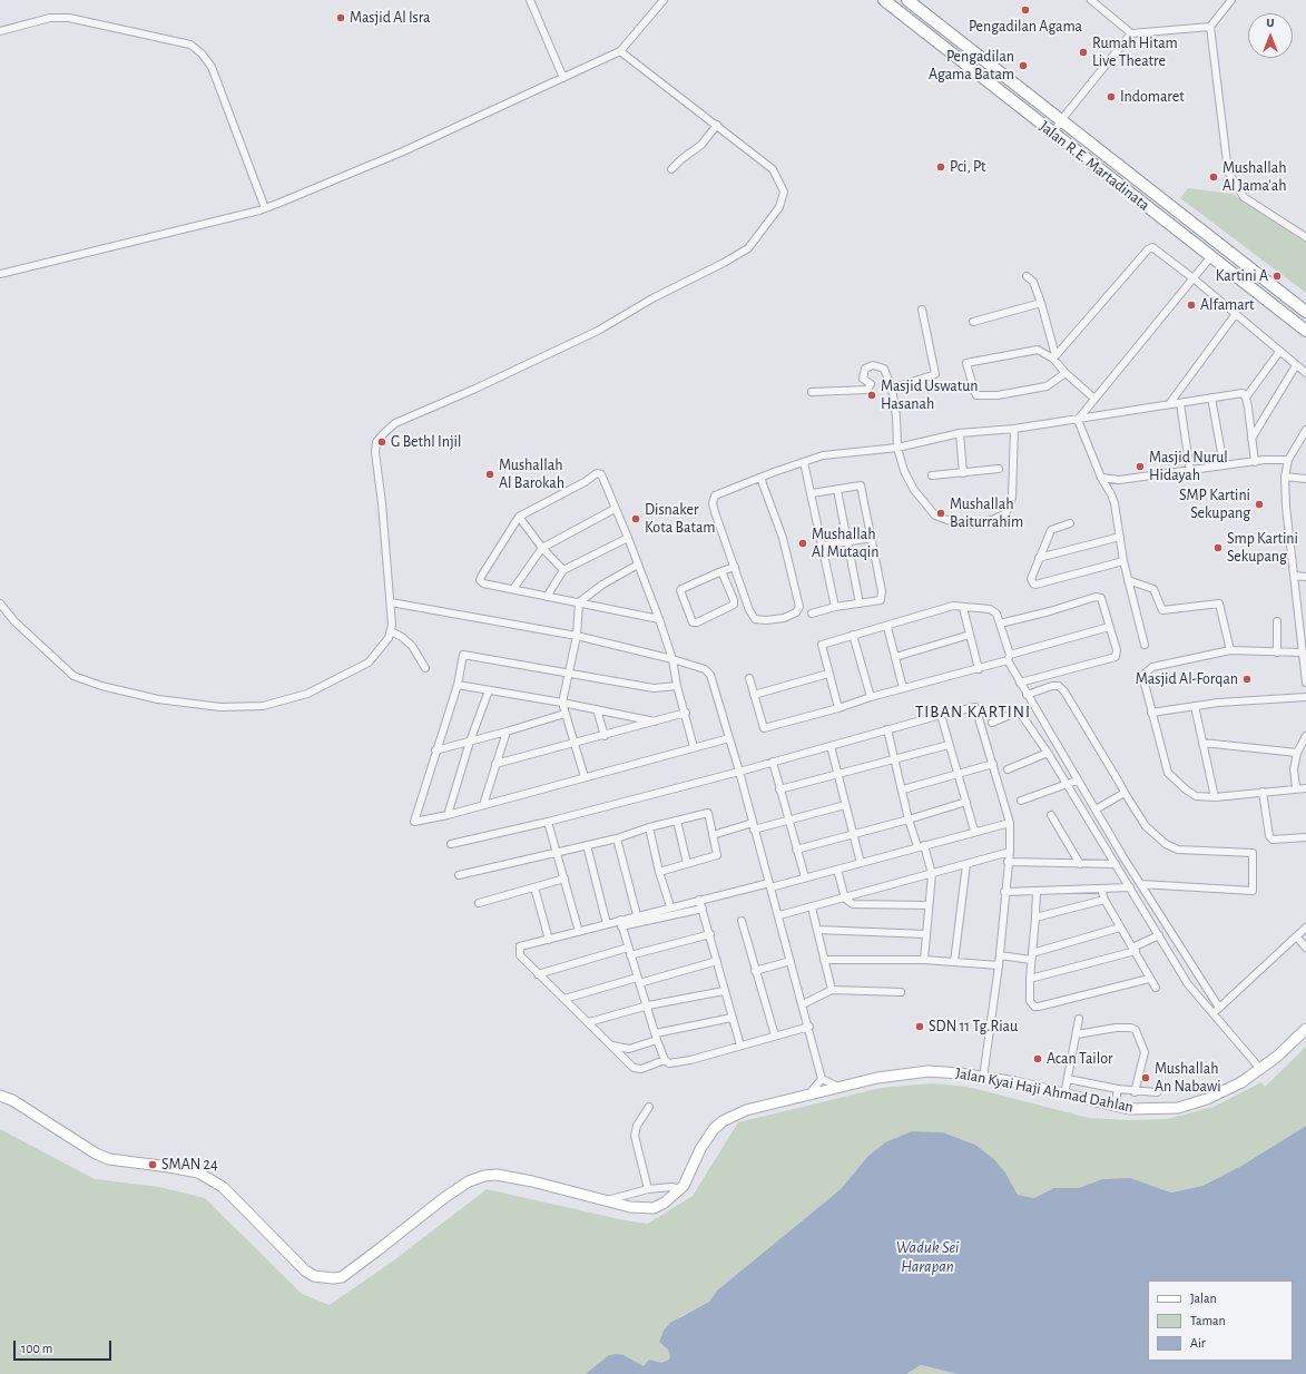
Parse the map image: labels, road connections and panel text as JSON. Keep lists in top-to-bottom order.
{
  "streets": {
    "highway": ["Jalan R.E. Martadinata"],
    "main road": ["Jalan Kyai Haji Ahmad Dahlan"]
  },
  "districts": ["TIBAN KARTINI"],
  "water": ["Waduk Sei Harapan"],
  "places": [
    "Pengadilan Agama",
    "Masjid Al Isra",
    "Rumah Hitam Live Theatre",
    "Pengadilan Agama Batam",
    "Indomaret",
    "Pci, Pt",
    "Mushallah Al Jama'ah",
    "Kartini A",
    "Alfamart",
    "Masjid Uswatun Hasanah",
    "G Bethl Injil",
    "Masjid Nurul Hidayah",
    "Mushallah Al Barokah",
    "SMP Kartini Sekupang",
    "Mushallah Baiturrahim",
    "Disnaker Kota Batam",
    "Mushallah Al Mutaqin",
    "Smp Kartini Sekupang",
    "Masjid Al-Forqan",
    "SDN 11 Tg.Riau",
    "Acan Tailor",
    "Mushallah An Nabawi",
    "SMAN 24"
  ],
  "legend": ["Jalan", "Taman", "Air"],
  "scale_bar": "100 m",
  "north": "top"
}
